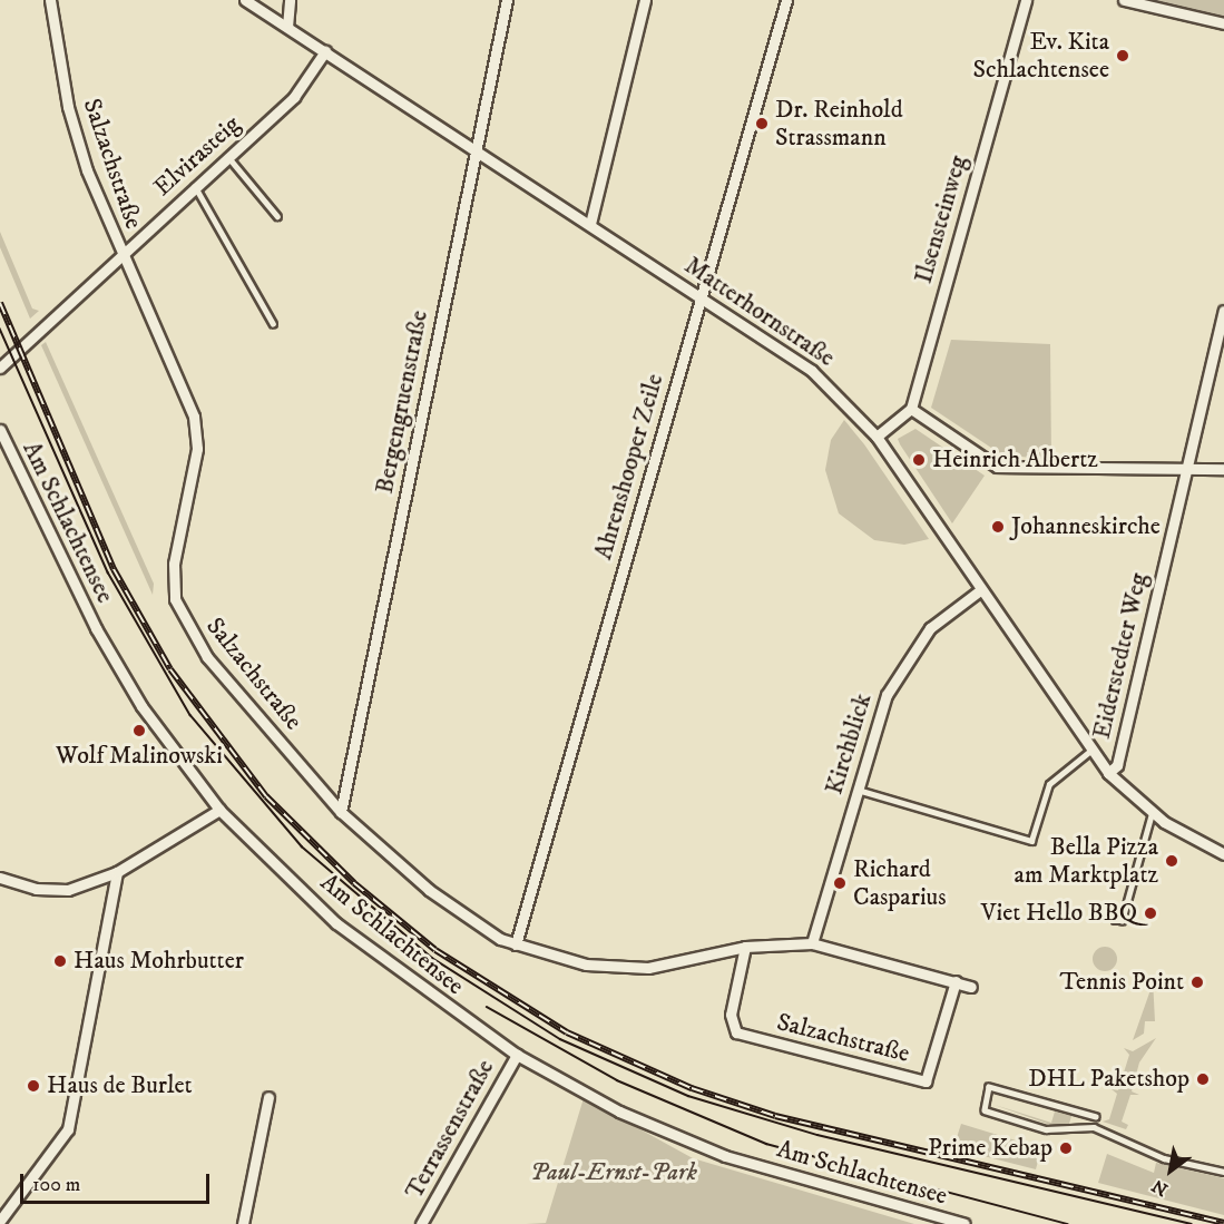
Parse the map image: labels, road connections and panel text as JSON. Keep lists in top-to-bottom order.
{
  "streets": {
    "street": [
      "Elvirasteig",
      "Salzachstraße",
      "Ilsensteinweg",
      "Matterhornstraße",
      "Bergengruenstraße",
      "Ahrenshooper Zeile",
      "Am Schlachtensee",
      "Eiderstedter Weg",
      "Kirchblick",
      "Terrassenstraße"
    ]
  },
  "crossings": [
    ["Elvirasteig", "Salzachstraße"],
    ["Elvirasteig", "Matterhornstraße"],
    ["Salzachstraße", "Bergengruenstraße"],
    ["Salzachstraße", "Ahrenshooper Zeile"],
    ["Salzachstraße", "Kirchblick"],
    ["Matterhornstraße", "Bergengruenstraße"],
    ["Matterhornstraße", "Ahrenshooper Zeile"],
    ["Matterhornstraße", "Eiderstedter Weg"],
    ["Matterhornstraße", "Kirchblick"],
    ["Am Schlachtensee", "Terrassenstraße"]
  ],
  "parks": ["Paul-Ernst-Park"],
  "places": [
    "Ev. Kita Schlachtensee",
    "Dr. Reinhold Strassmann",
    "Heinrich Albertz",
    "Johanneskirche",
    "Wolf Malinowski",
    "Bella Pizza am Marktplatz",
    "Richard Casparius",
    "Viet Hello BBQ",
    "Haus Mohrbutter",
    "Tennis Point",
    "DHL Paketshop",
    "Haus de Burlet",
    "Prime Kebap"
  ],
  "scale_bar": "100 m",
  "north": "bottom left"
}
